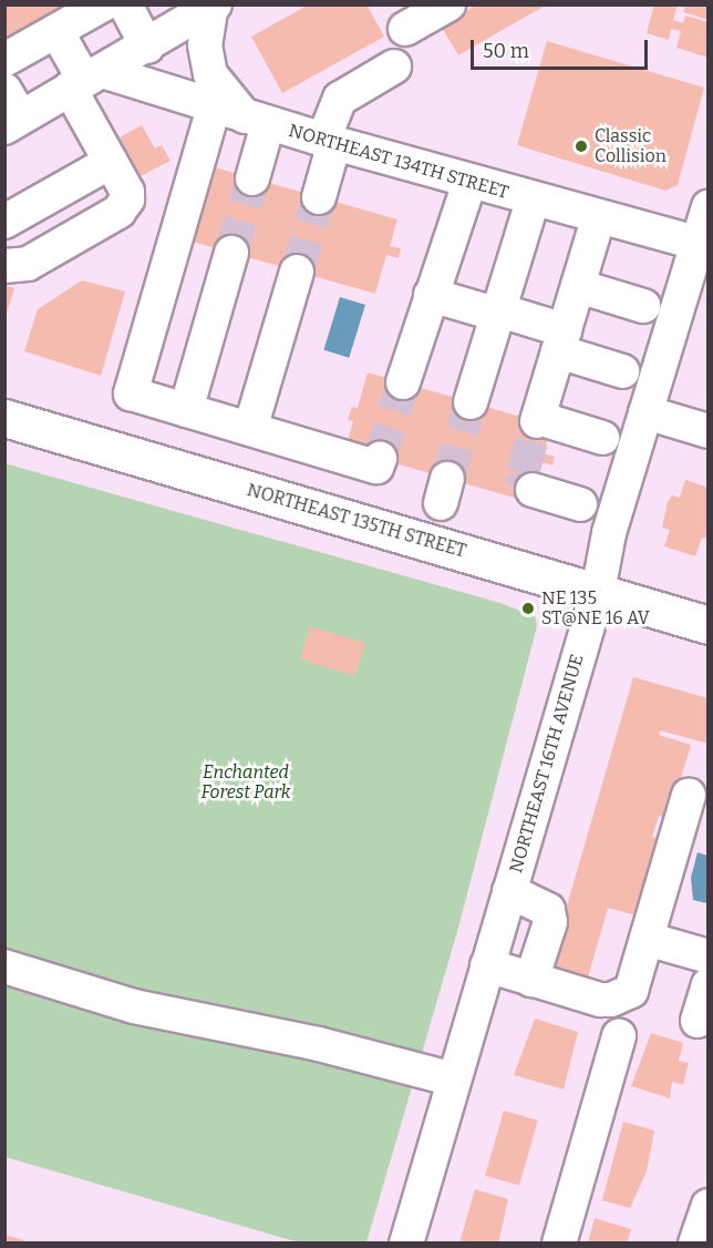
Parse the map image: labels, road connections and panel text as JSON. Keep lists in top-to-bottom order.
{
  "streets": {
    "main road": ["NORTHEAST 135TH STREET"],
    "street": ["NORTHEAST 134TH STREET", "NORTHEAST 16TH AVENUE"]
  },
  "crossings": [
    ["NORTHEAST 134TH STREET", "NORTHEAST 16TH AVENUE"],
    ["NORTHEAST 135TH STREET", "NORTHEAST 16TH AVENUE"]
  ],
  "parks": ["Enchanted Forest Park"],
  "places": ["Classic Collision", "NE 135 ST@NE 16 AV"],
  "scale_bar": "50 m"
}
